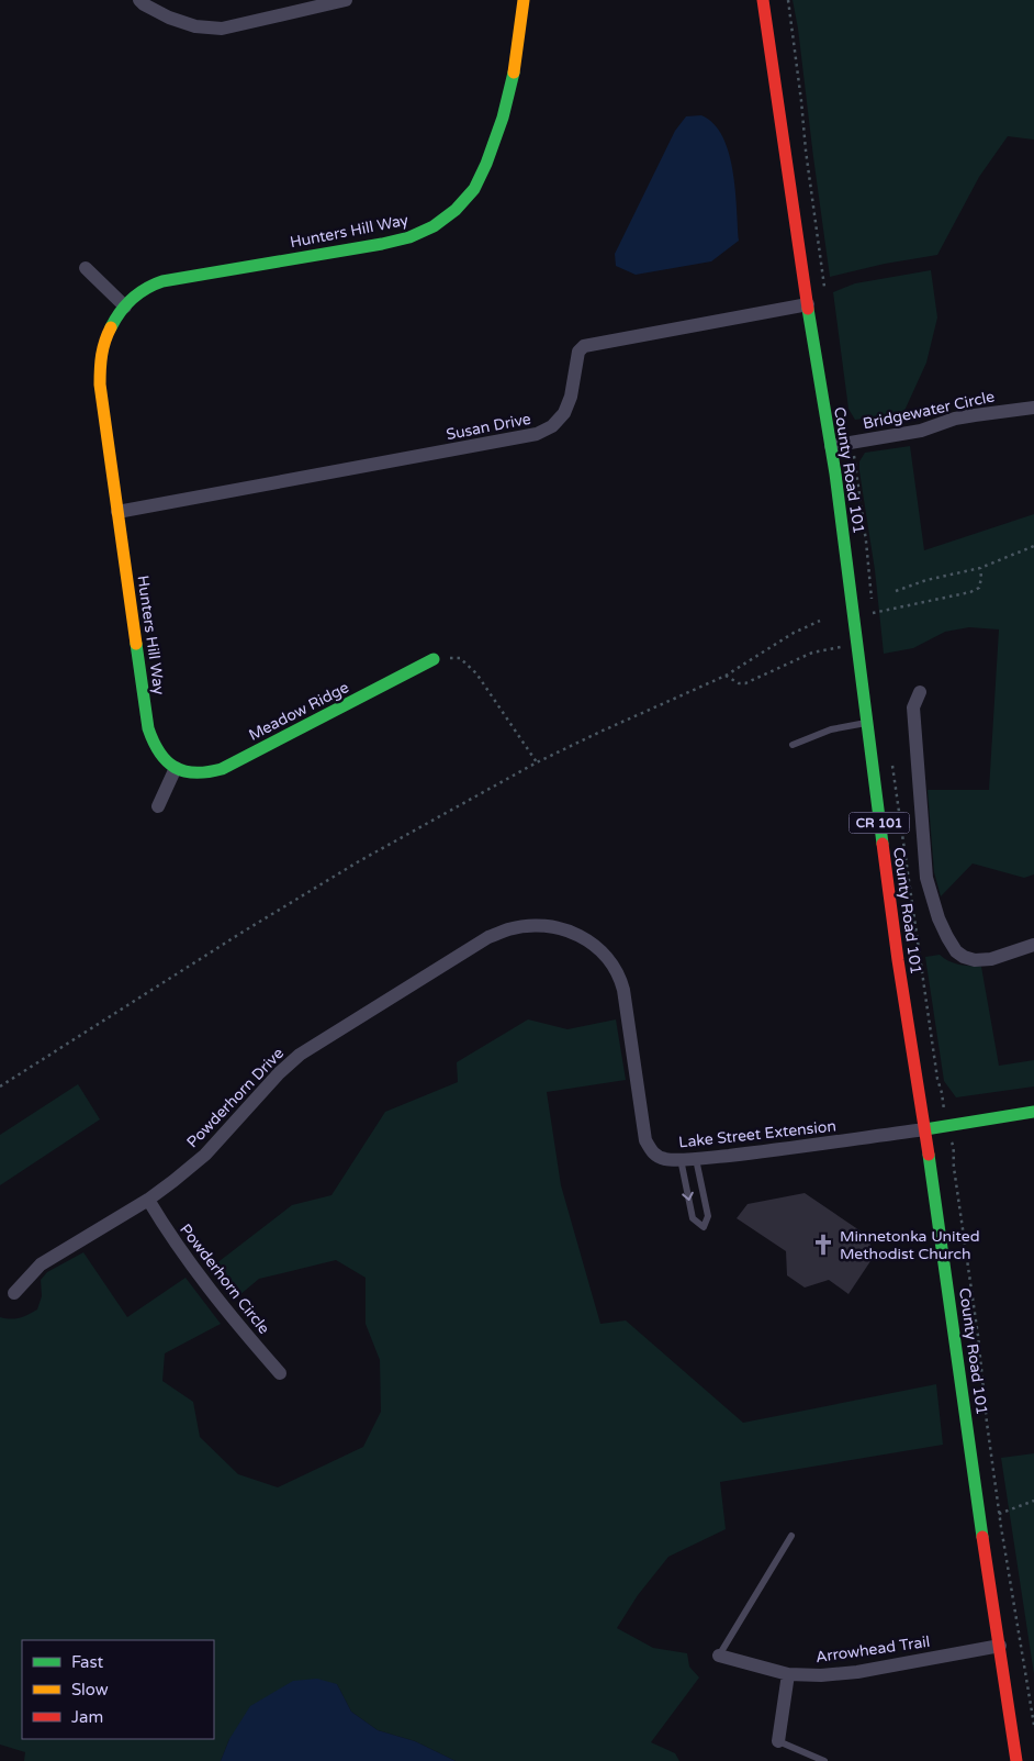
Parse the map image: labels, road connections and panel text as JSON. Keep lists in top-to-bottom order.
{
  "streets": {
    "main road": [
      "Hunters Hill Way",
      "County Road 101",
      "Meadow Ridge",
      "CR 101",
      "Lake Street Extension"
    ],
    "street": [
      "Bridgewater Circle",
      "Susan Drive",
      "Powderhorn Drive",
      "Powderhorn Circle",
      "Arrowhead Trail"
    ]
  },
  "crossings": [
    ["Hunters Hill Way", "Susan Drive"],
    ["Hunters Hill Way", "Meadow Ridge"],
    ["Bridgewater Circle", "County Road 101"],
    ["Susan Drive", "County Road 101"],
    ["County Road 101", "Lake Street Extension"],
    ["County Road 101", "Arrowhead Trail"],
    ["Powderhorn Drive", "Lake Street Extension"],
    ["Powderhorn Drive", "Powderhorn Circle"]
  ],
  "places": {
    "church": ["Minnetonka United Methodist Church"]
  },
  "legend": ["Fast", "Slow", "Jam"]
}
